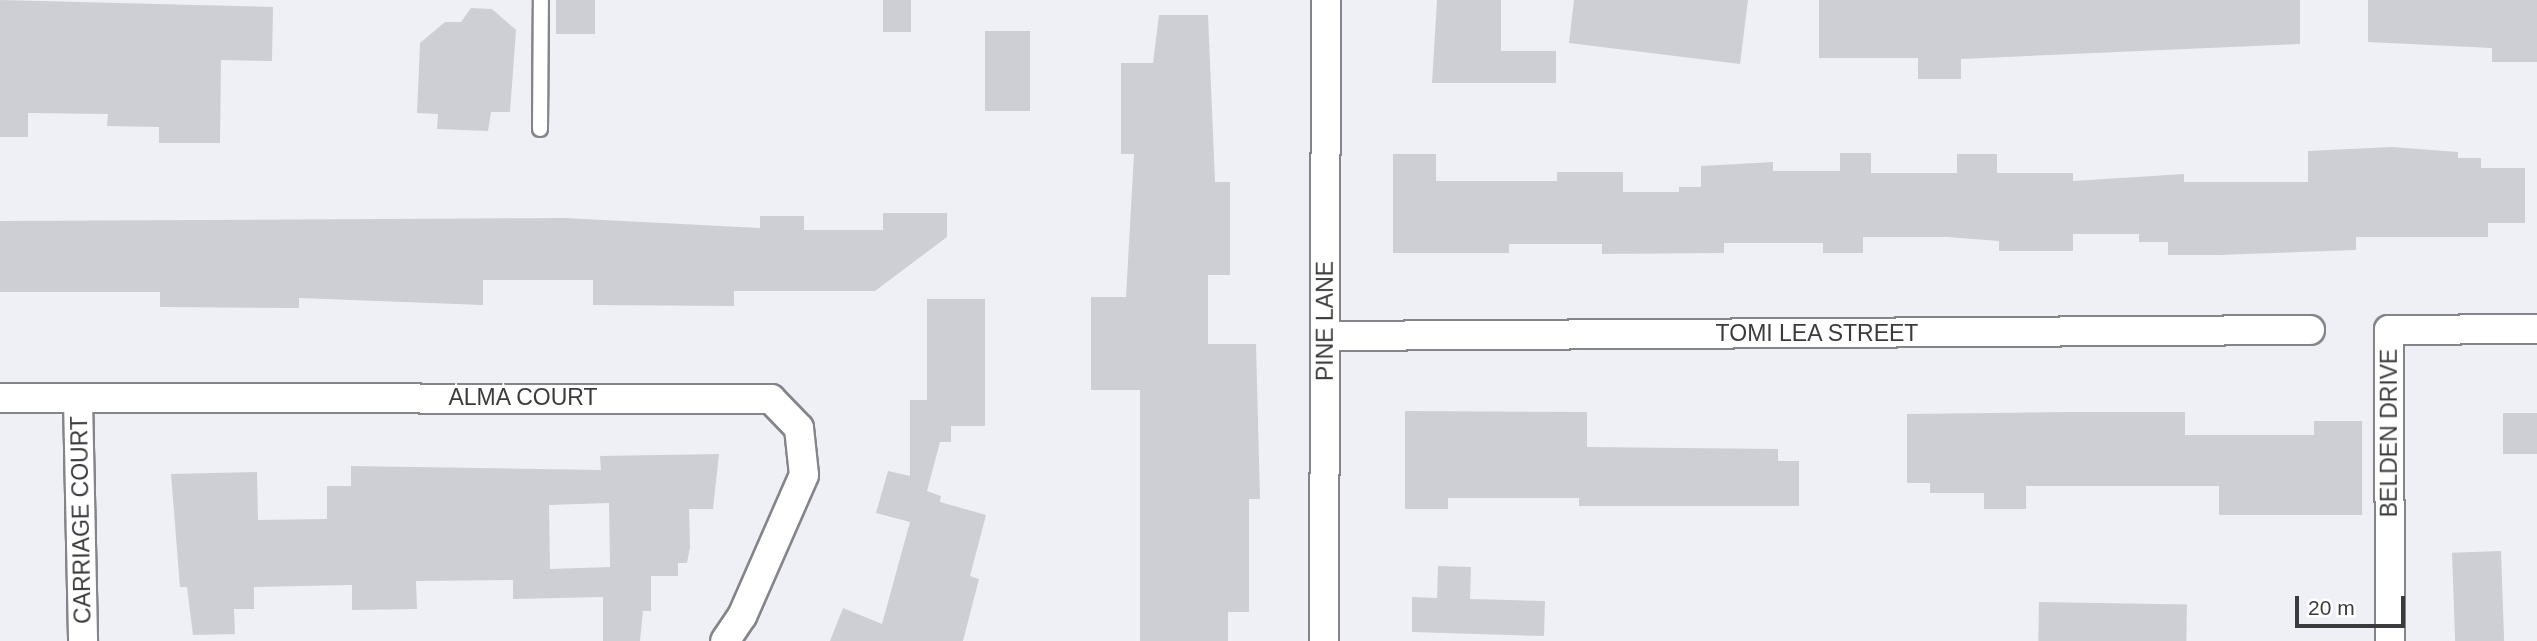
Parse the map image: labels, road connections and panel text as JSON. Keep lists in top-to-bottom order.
{
  "streets": {
    "street": [
      "PINE LANE",
      "TOMI LEA STREET",
      "ALMA COURT",
      "BELDEN DRIVE",
      "CARRIAGE COURT"
    ]
  },
  "crossings": [
    ["PINE LANE", "TOMI LEA STREET"],
    ["ALMA COURT", "CARRIAGE COURT"]
  ],
  "scale_bar": "20 m"
}
